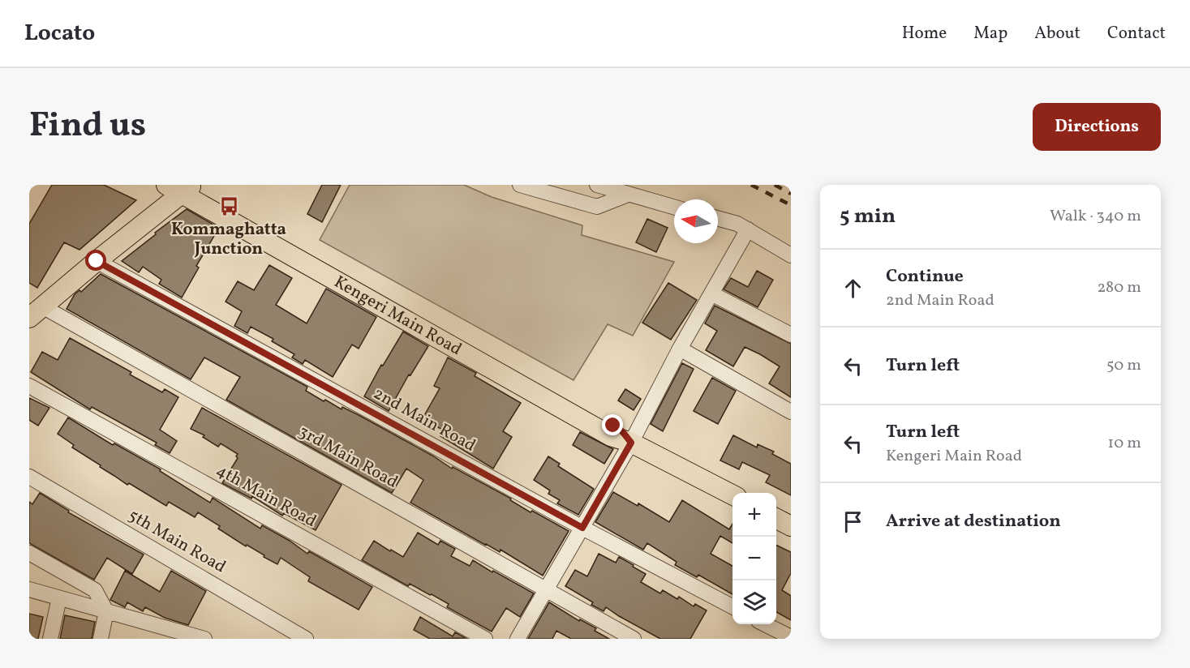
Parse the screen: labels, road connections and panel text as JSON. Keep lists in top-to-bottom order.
{
  "streets": {
    "main road": ["Kengeri Main Road"],
    "street": [
      "2nd Main Road",
      "3rd Main Road",
      "4th Main Road",
      "5th Main Road"
    ]
  },
  "places": {
    "bus stop": ["Kommaghatta Junction"]
  },
  "north": "left",
  "page": {
    "header": "Locato",
    "nav": [
      "Home",
      "Map",
      "About",
      "Contact"
    ],
    "title": "Find us",
    "buttons": "Directions",
    "heading": ["5 min", "Walk · 340 m"],
    "list": [
      ["Continue", "2nd Main Road", "280 m"],
      ["Turn left", "50 m"],
      ["Turn left", "Kengeri Main Road", "10 m"],
      "Arrive at destination"
    ],
    "map_buttons": ["+", "−"]
  }
}
